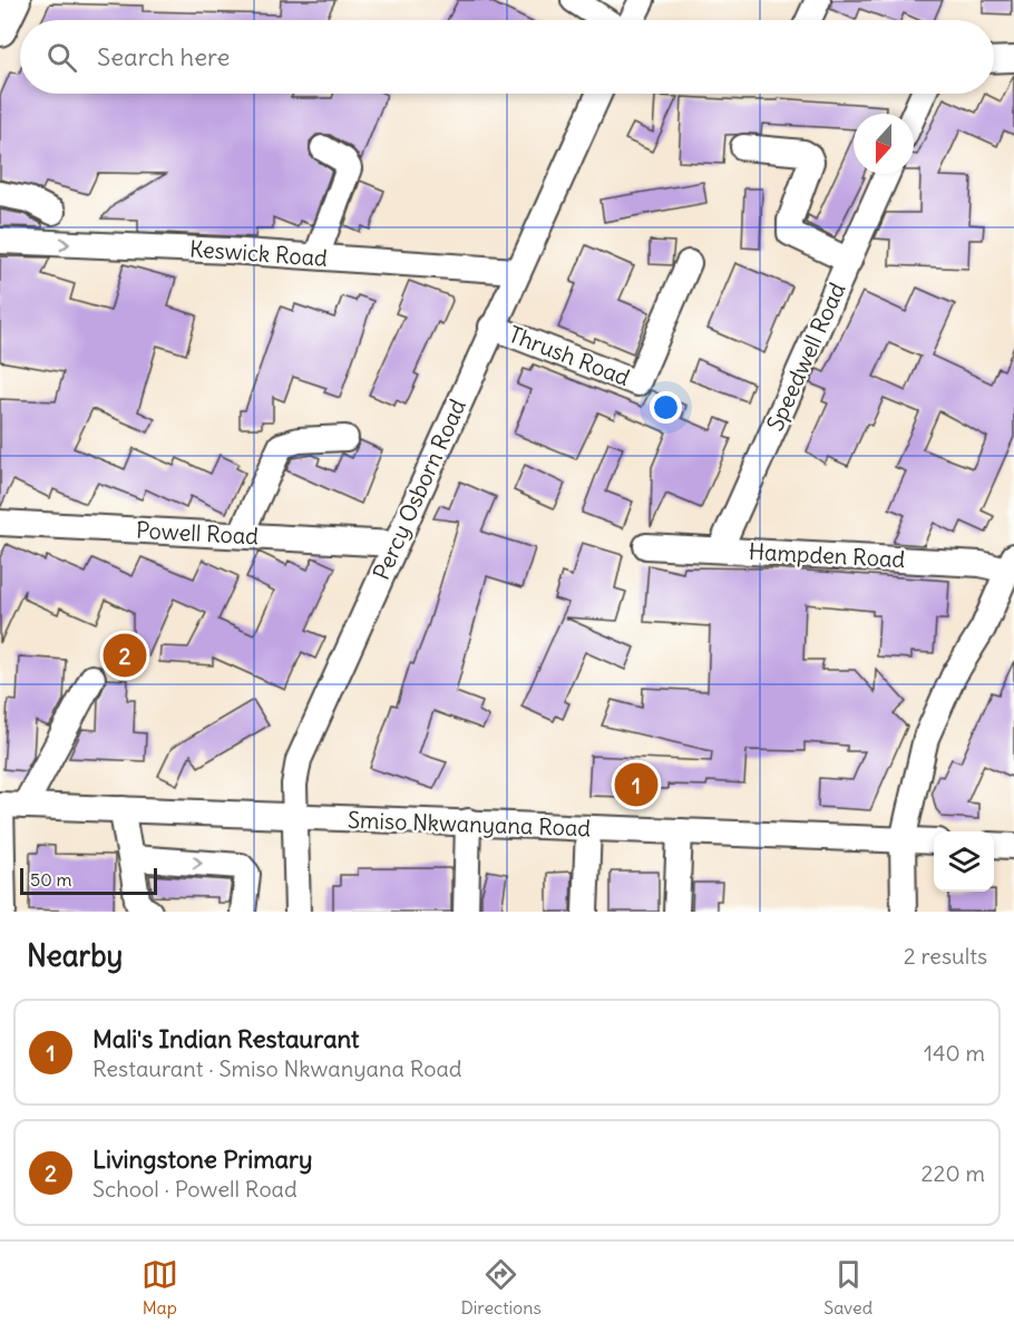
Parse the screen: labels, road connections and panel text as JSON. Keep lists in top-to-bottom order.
{
  "streets": {
    "street": [
      "Keswick Road",
      "Thrush Road",
      "Speedwell Road",
      "Percy Osborn Road",
      "Powell Road",
      "Hampden Road",
      "Smiso Nkwanyana Road"
    ]
  },
  "crossings": [
    ["Keswick Road", "Percy Osborn Road"],
    ["Thrush Road", "Percy Osborn Road"],
    ["Speedwell Road", "Hampden Road"],
    ["Percy Osborn Road", "Powell Road"],
    ["Percy Osborn Road", "Smiso Nkwanyana Road"]
  ],
  "one_way": ["Keswick Road"],
  "scale_bar": "50 m",
  "north": "bottom",
  "page": {
    "search": "Search here",
    "pins": ["2", "1"],
    "scale": "50 m",
    "heading": ["Nearby", "2 results"],
    "list": [
      {
        "mark": "1",
        "name": "Mali's Indian Restaurant",
        "note": "Restaurant · Smiso Nkwanyana Road",
        "value": "140 m"
      },
      {
        "mark": "2",
        "name": "Livingstone Primary",
        "note": "School · Powell Road",
        "value": "220 m"
      }
    ],
    "nav": ["Map", "Directions", "Saved"]
  }
}
